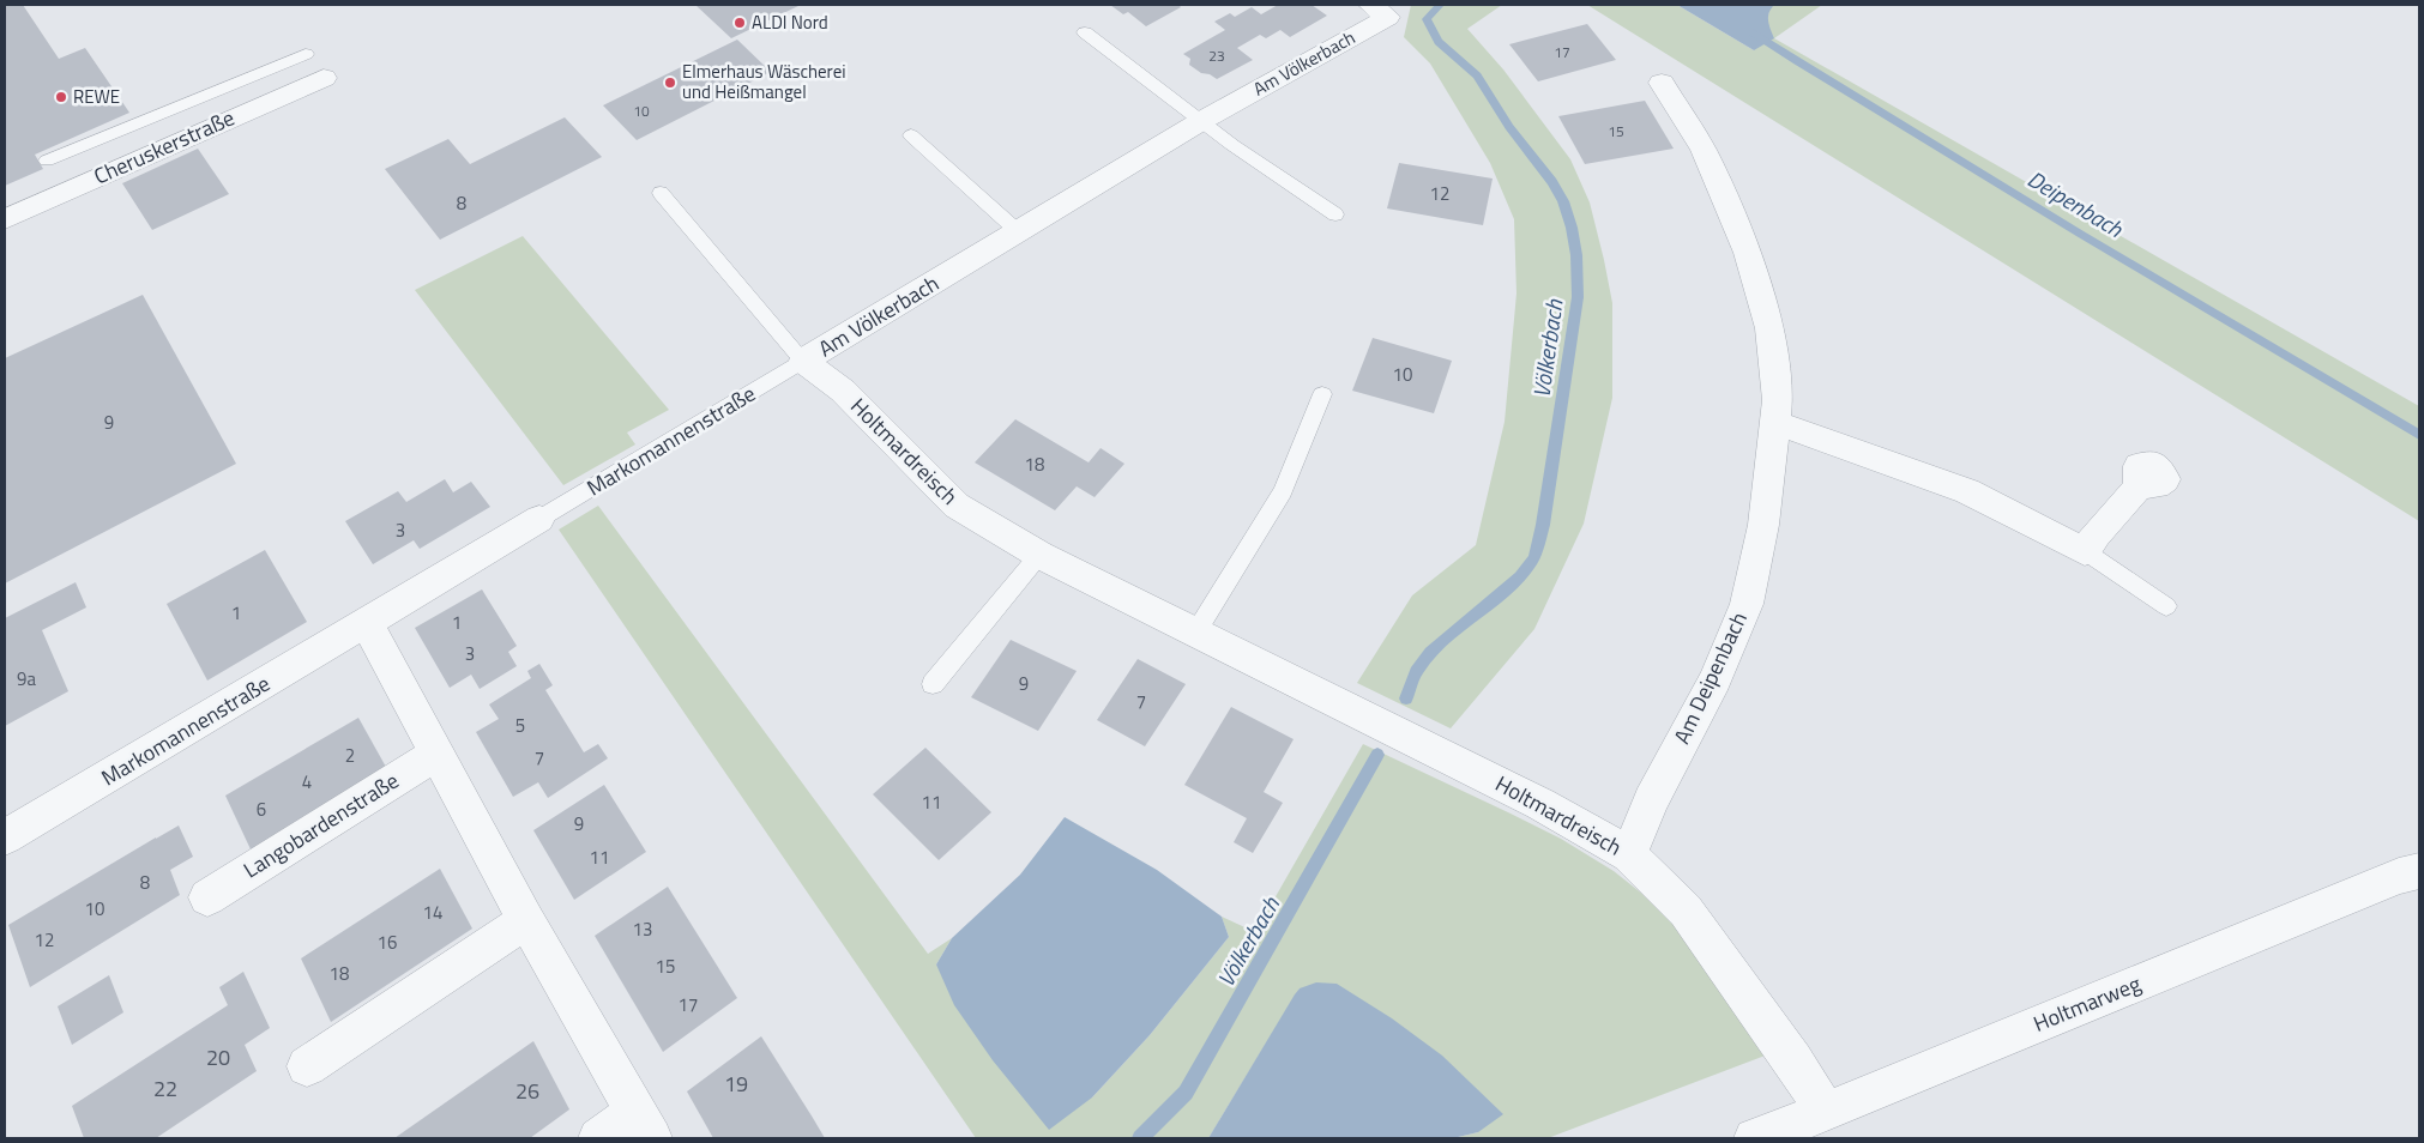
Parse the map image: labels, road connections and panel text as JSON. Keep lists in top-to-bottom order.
{
  "streets": {
    "street": [
      "Am Völkerbach",
      "Cheruskerstraße",
      "Markomannenstraße",
      "Holtmardreisch",
      "Am Deipenbach",
      "Langobardenstraße",
      "Holtmarweg"
    ]
  },
  "crossings": [
    ["Am Völkerbach", "Markomannenstraße"],
    ["Am Völkerbach", "Holtmardreisch"],
    ["Markomannenstraße", "Holtmardreisch"],
    ["Holtmardreisch", "Am Deipenbach"],
    ["Holtmardreisch", "Holtmarweg"]
  ],
  "water": ["Deipenbach", "Völkerbach"],
  "places": ["ALDI Nord", "Elmerhaus Wäscherei und Heißmangel", "REWE"],
  "house_numbers": [
    "17",
    "23",
    "10",
    "15",
    "12",
    "8",
    "10",
    "9",
    "18",
    "3",
    "1",
    "1",
    "3",
    "9a",
    "9",
    "7",
    "5",
    "2",
    "7",
    "4",
    "11",
    "6",
    "9",
    "11",
    "8",
    "10",
    "14",
    "13",
    "12",
    "16",
    "15",
    "18",
    "17",
    "20",
    "19",
    "22",
    "26"
  ]
}
